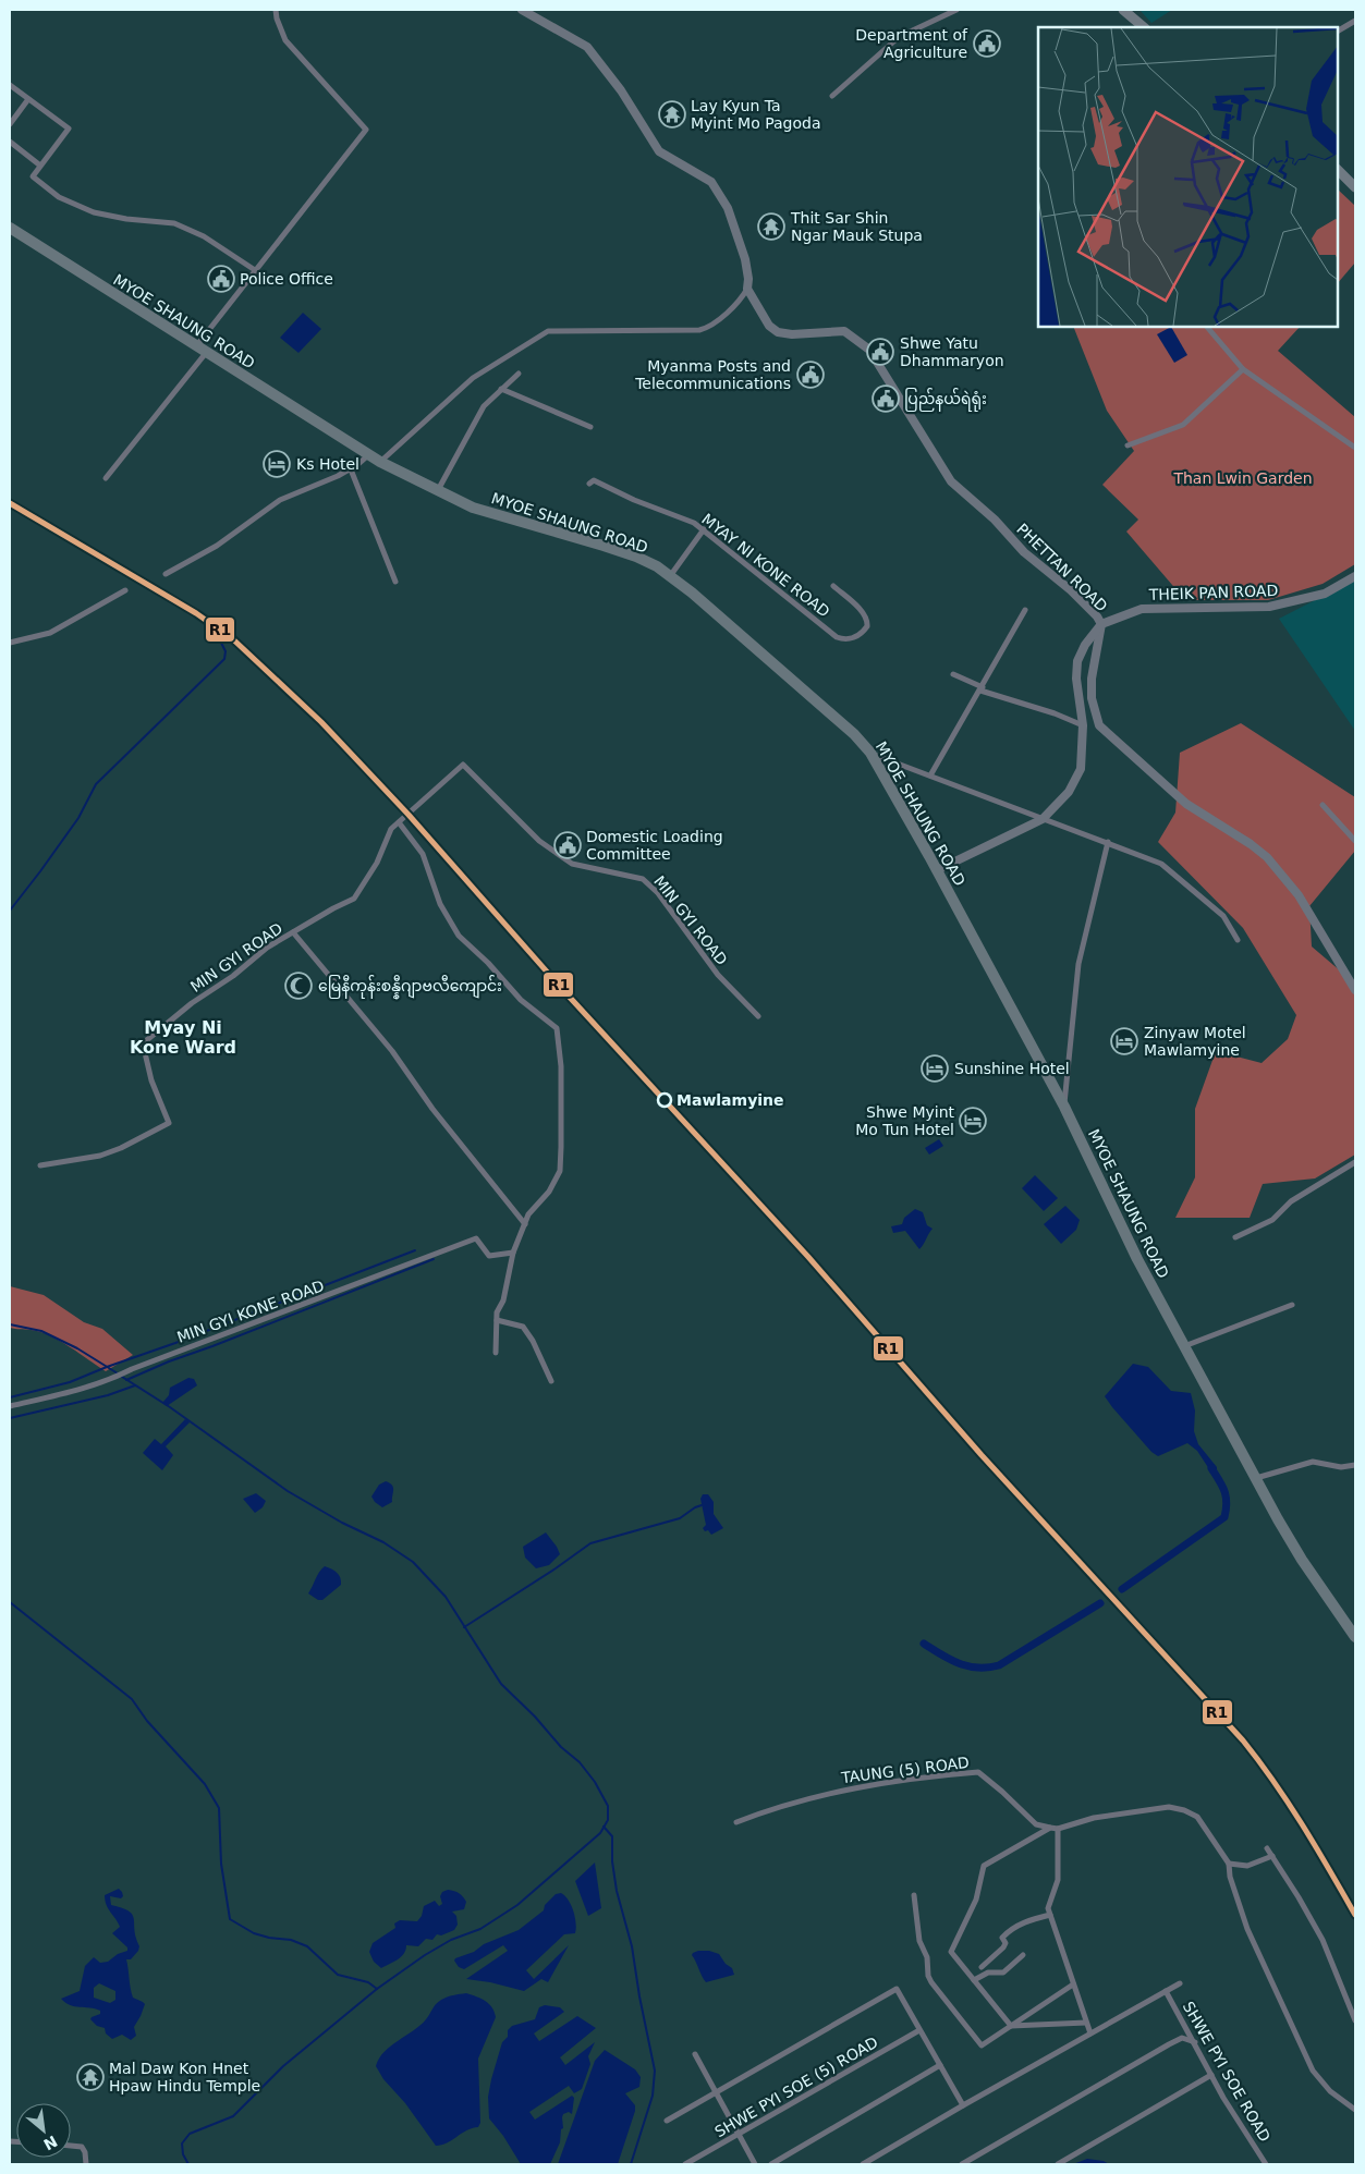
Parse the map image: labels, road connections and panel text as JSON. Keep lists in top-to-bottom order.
{
  "streets": {
    "highway": ["MYOE SHAUNG ROAD"],
    "street": [
      "MYAY NI KONE ROAD",
      "PHETTAN ROAD",
      "THEIK PAN ROAD",
      "MIN GYI ROAD",
      "TAUNG (5) ROAD",
      "SHWE PYI SOE ROAD",
      "SHWE PYI SOE (5) ROAD"
    ]
  },
  "crossings": [
    ["PHETTAN ROAD", "THEIK PAN ROAD"]
  ],
  "districts": ["Myay Ni Kone Ward"],
  "parks": ["Than Lwin Garden"],
  "places": {
    "public building": [
      "Department of Agriculture",
      "Police Office",
      "Shwe Yatu Dhammaryon",
      "Myanma Posts and Telecommunications",
      "ပြည်နယ်ရဲရုံး",
      "Domestic Loading Committee"
    ],
    "temple": ["Lay Kyun Ta Myint Mo Pagoda", "Thit Sar Shin Ngar Mauk Stupa", "Mal Daw Kon Hnet Hpaw Hindu Temple"],
    "hotel": [
      "Ks Hotel",
      "Zinyaw Motel Mawlamyine",
      "Sunshine Hotel",
      "Shwe Myint Mo Tun Hotel"
    ],
    "mosque": ["မြေနီကုန်းစန္နီဂျာဗလီကျောင်း"],
    "other": ["Mawlamyine"]
  },
  "lines": ["transit line R1"],
  "north": "bottom right"
}
